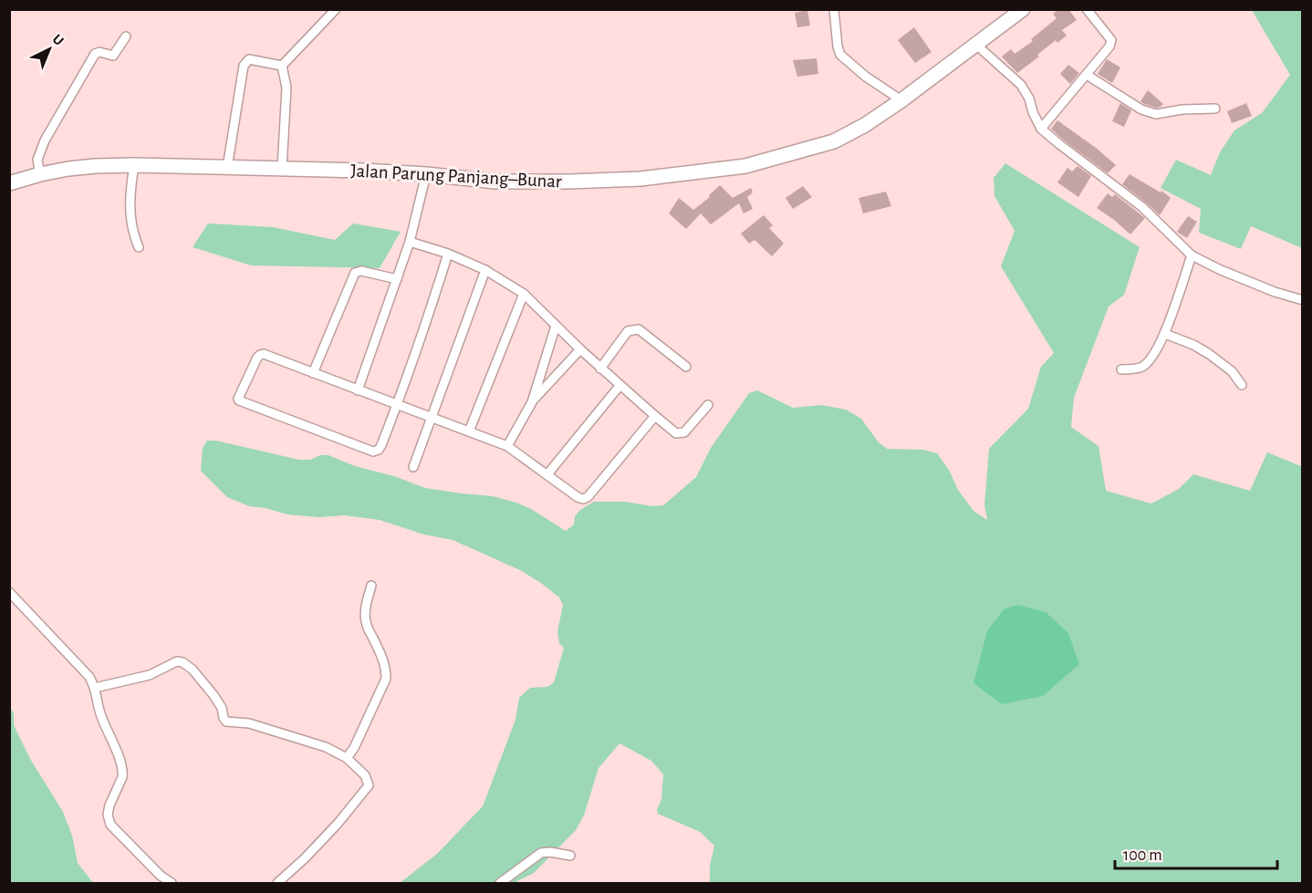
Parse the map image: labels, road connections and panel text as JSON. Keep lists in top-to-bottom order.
{
  "streets": {
    "main road": ["Jalan Parung Panjang–Bunar"]
  },
  "scale_bar": "100 m",
  "north": "top right"
}
